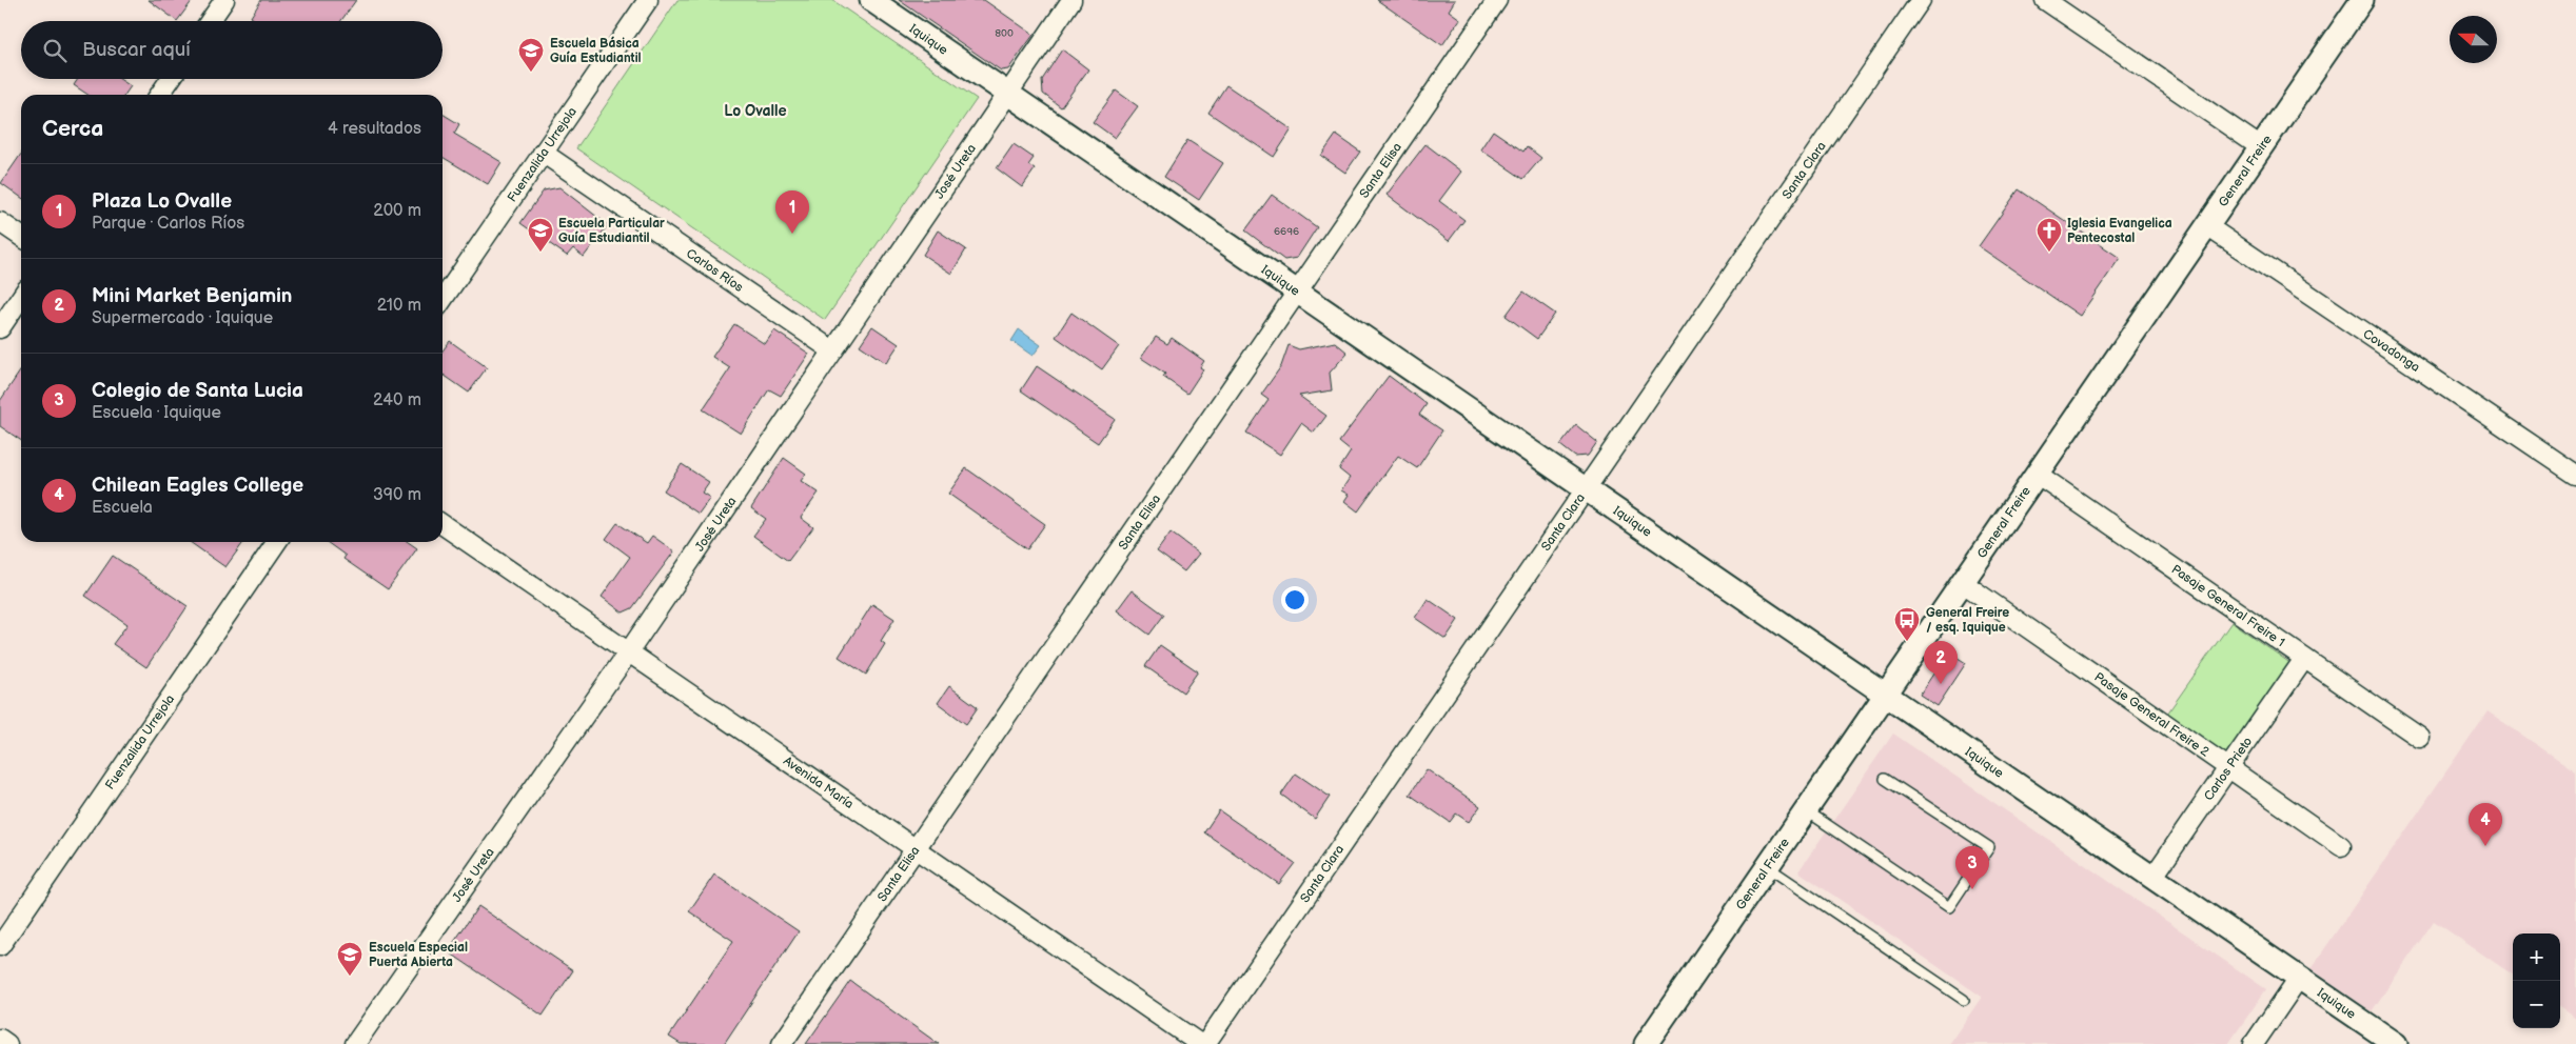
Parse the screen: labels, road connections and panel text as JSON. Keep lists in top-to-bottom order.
{
  "streets": {
    "street": [
      "Iquique",
      "Fuenzalida Urrejola",
      "José Ureta",
      "Santa Elisa",
      "Santa Clara",
      "General Freire",
      "Carlos Ríos",
      "Covadonga",
      "Pasaje General Freire 1",
      "Pasaje General Freire 2",
      "Carlos Prieto",
      "Avenida María"
    ]
  },
  "crossings": [
    ["Iquique", "José Ureta"],
    ["Iquique", "Santa Elisa"],
    ["Iquique", "Santa Clara"],
    ["Iquique", "General Freire"],
    ["Iquique", "Carlos Prieto"],
    ["Fuenzalida Urrejola", "Carlos Ríos"],
    ["José Ureta", "Carlos Ríos"],
    ["José Ureta", "Avenida María"],
    ["Santa Elisa", "Avenida María"],
    ["General Freire", "Covadonga"],
    ["General Freire", "Pasaje General Freire 1"],
    ["General Freire", "Pasaje General Freire 2"],
    ["Pasaje General Freire 1", "Carlos Prieto"],
    ["Pasaje General Freire 2", "Carlos Prieto"]
  ],
  "districts": ["Lo Ovalle"],
  "places": {
    "school or university": ["Escuela Básica Guía Estudiantil", "Escuela Particular Guía Estudiantil", "Escuela Especial Puerta Abierta"],
    "church": ["Iglesia Evangelica Pentecostal"],
    "bus stop": ["General Freire / esq. Iquique"]
  },
  "house_numbers": ["800", "6696"],
  "north": "left",
  "page": {
    "search": "Buscar aquí",
    "heading": ["Cerca", "4 resultados"],
    "list": [
      {
        "mark": "1",
        "name": "Plaza Lo Ovalle",
        "note": "Parque · Carlos Ríos",
        "value": "200 m"
      },
      {
        "mark": "2",
        "name": "Mini Market Benjamin",
        "note": "Supermercado · Iquique",
        "value": "210 m"
      },
      {
        "mark": "3",
        "name": "Colegio de Santa Lucia",
        "note": "Escuela · Iquique",
        "value": "240 m"
      },
      {
        "mark": "4",
        "name": "Chilean Eagles College",
        "note": "Escuela",
        "value": "390 m"
      }
    ],
    "pins": [
      "1",
      "2",
      "4",
      "3"
    ],
    "map_buttons": ["+", "−"]
  }
}
